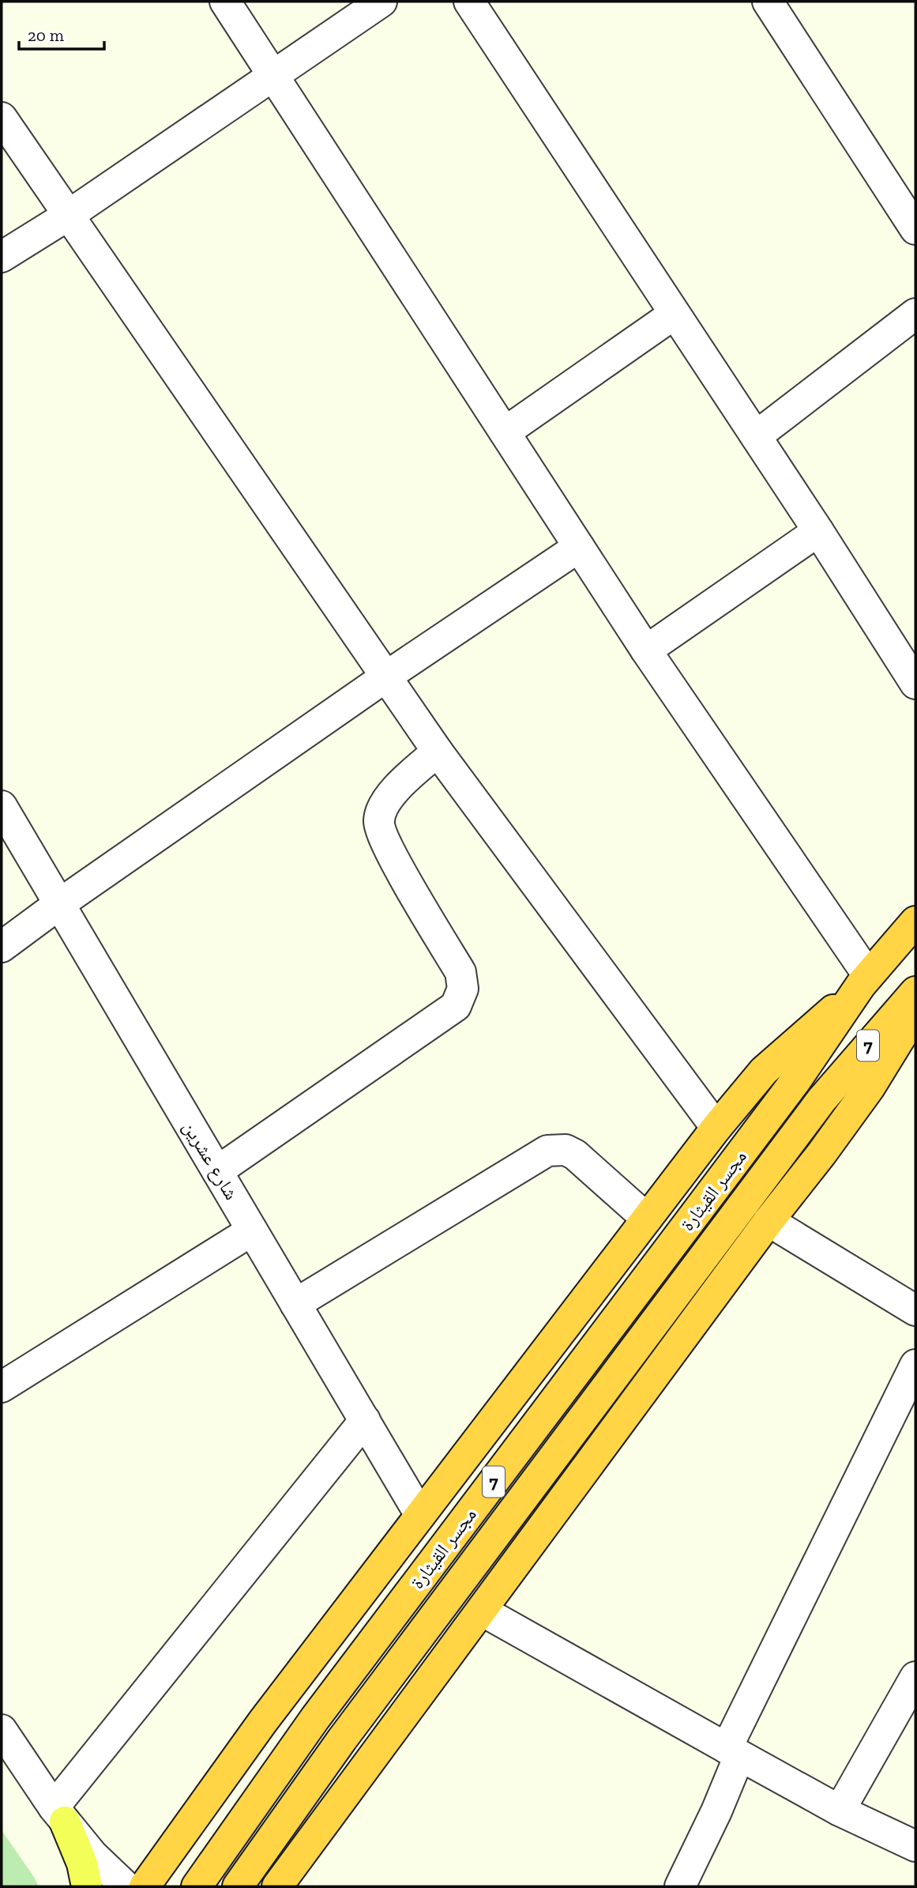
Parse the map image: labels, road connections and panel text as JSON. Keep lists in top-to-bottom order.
{
  "streets": {
    "highway": ["7", "مجسر القيثارة"],
    "street": ["شارع عشرين"]
  },
  "crossings": [
    ["7", "مجسر القيثارة"]
  ],
  "scale_bar": "20 m"
}
